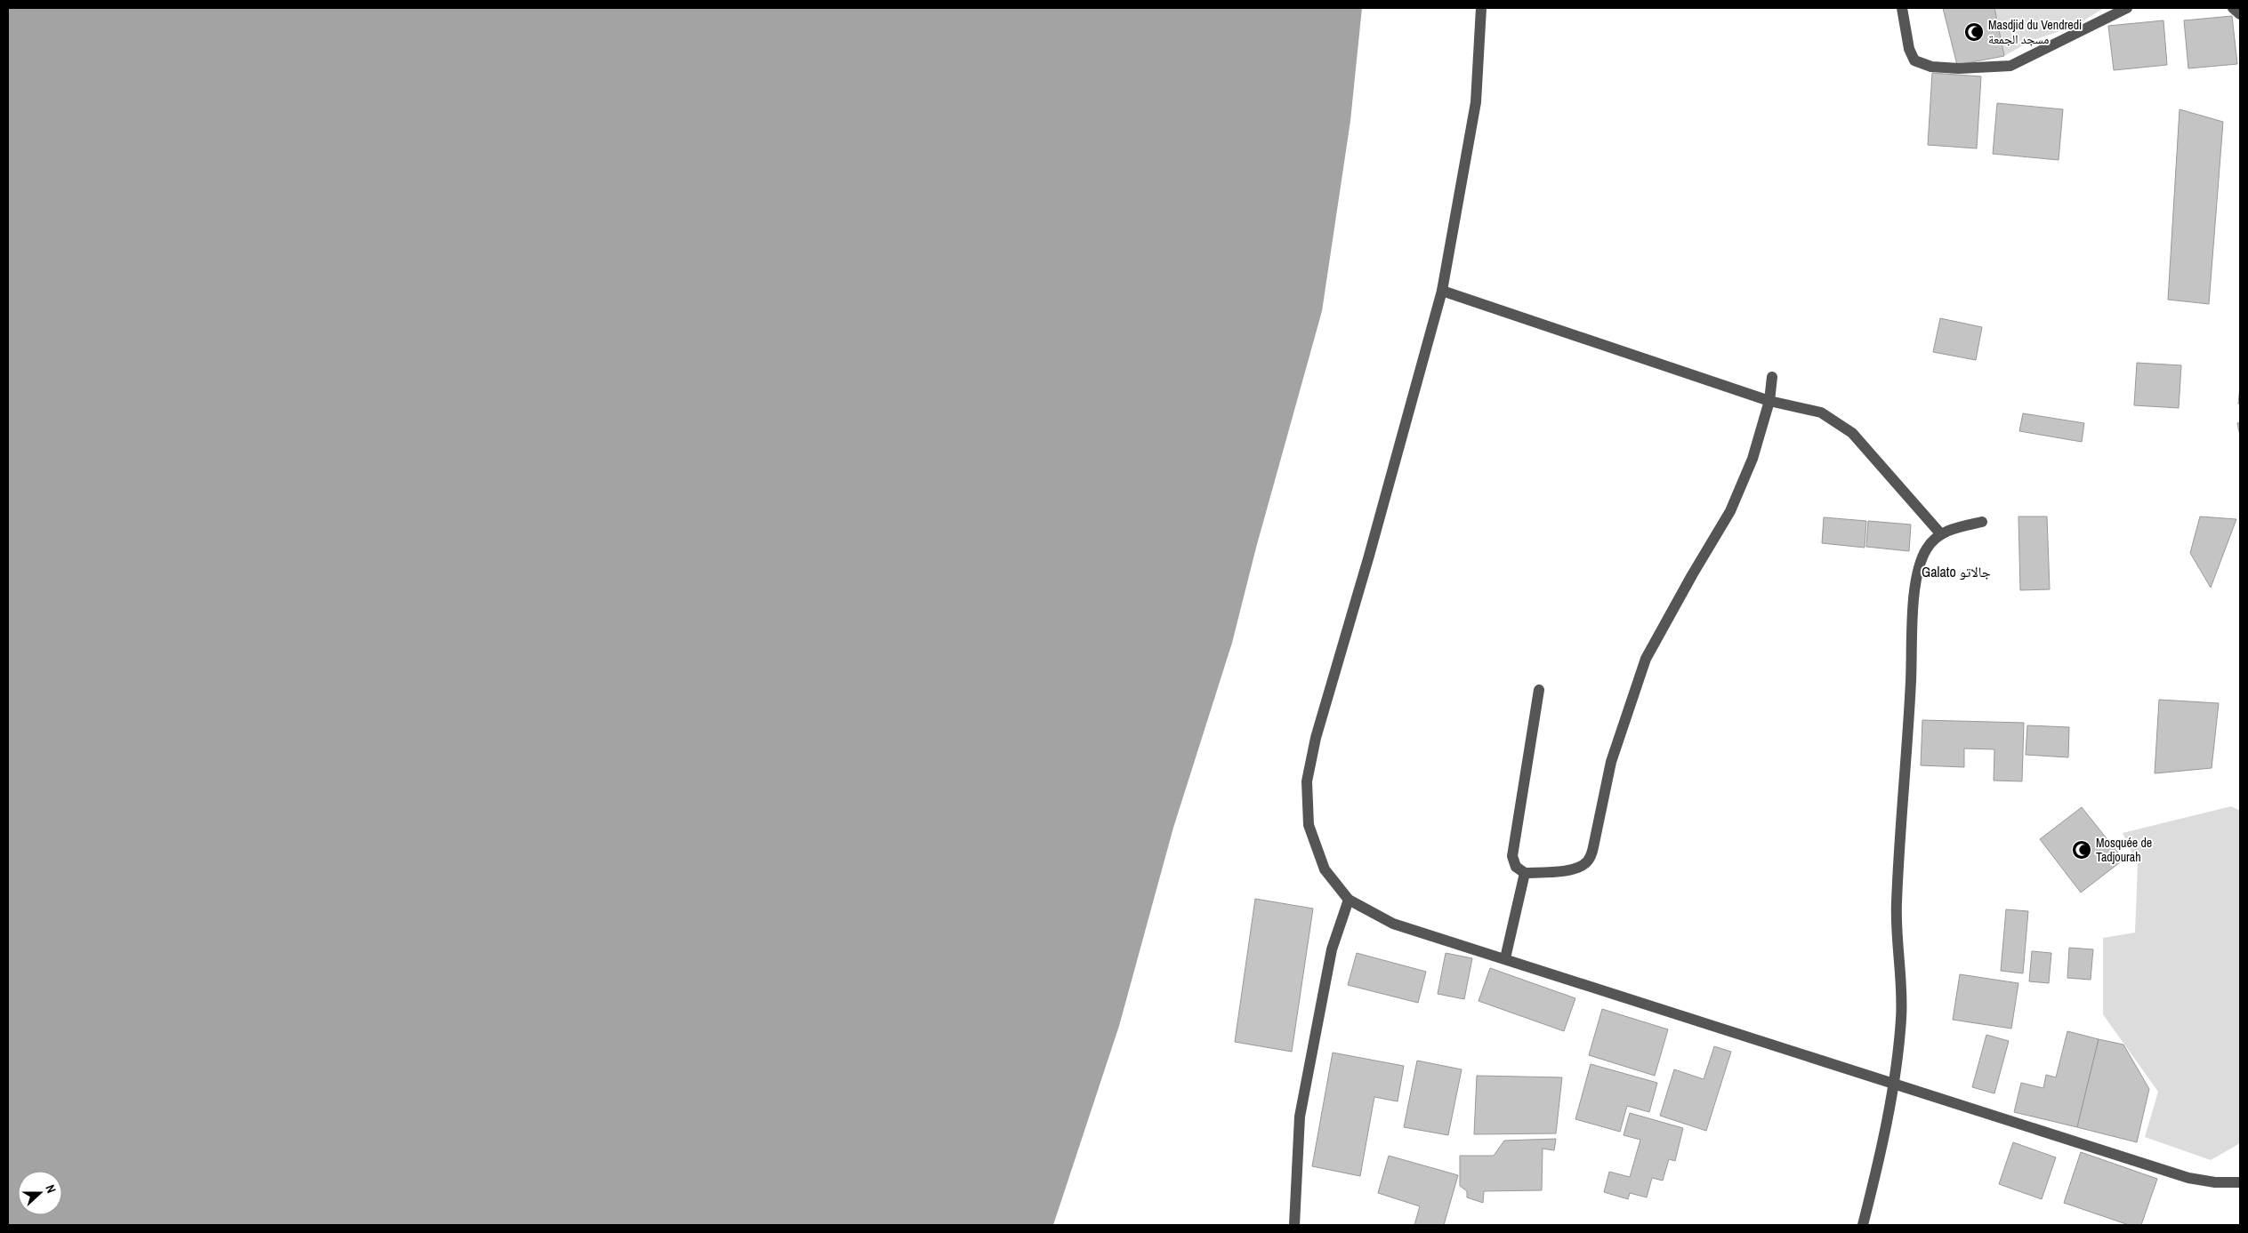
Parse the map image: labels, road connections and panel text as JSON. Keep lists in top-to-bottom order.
{
  "districts": ["Galato جالاتو"],
  "places": {
    "mosque": ["Masdjid du Vendredi مسجد الجمعة", "Mosquée de Tadjourah"]
  },
  "north": "right"
}
